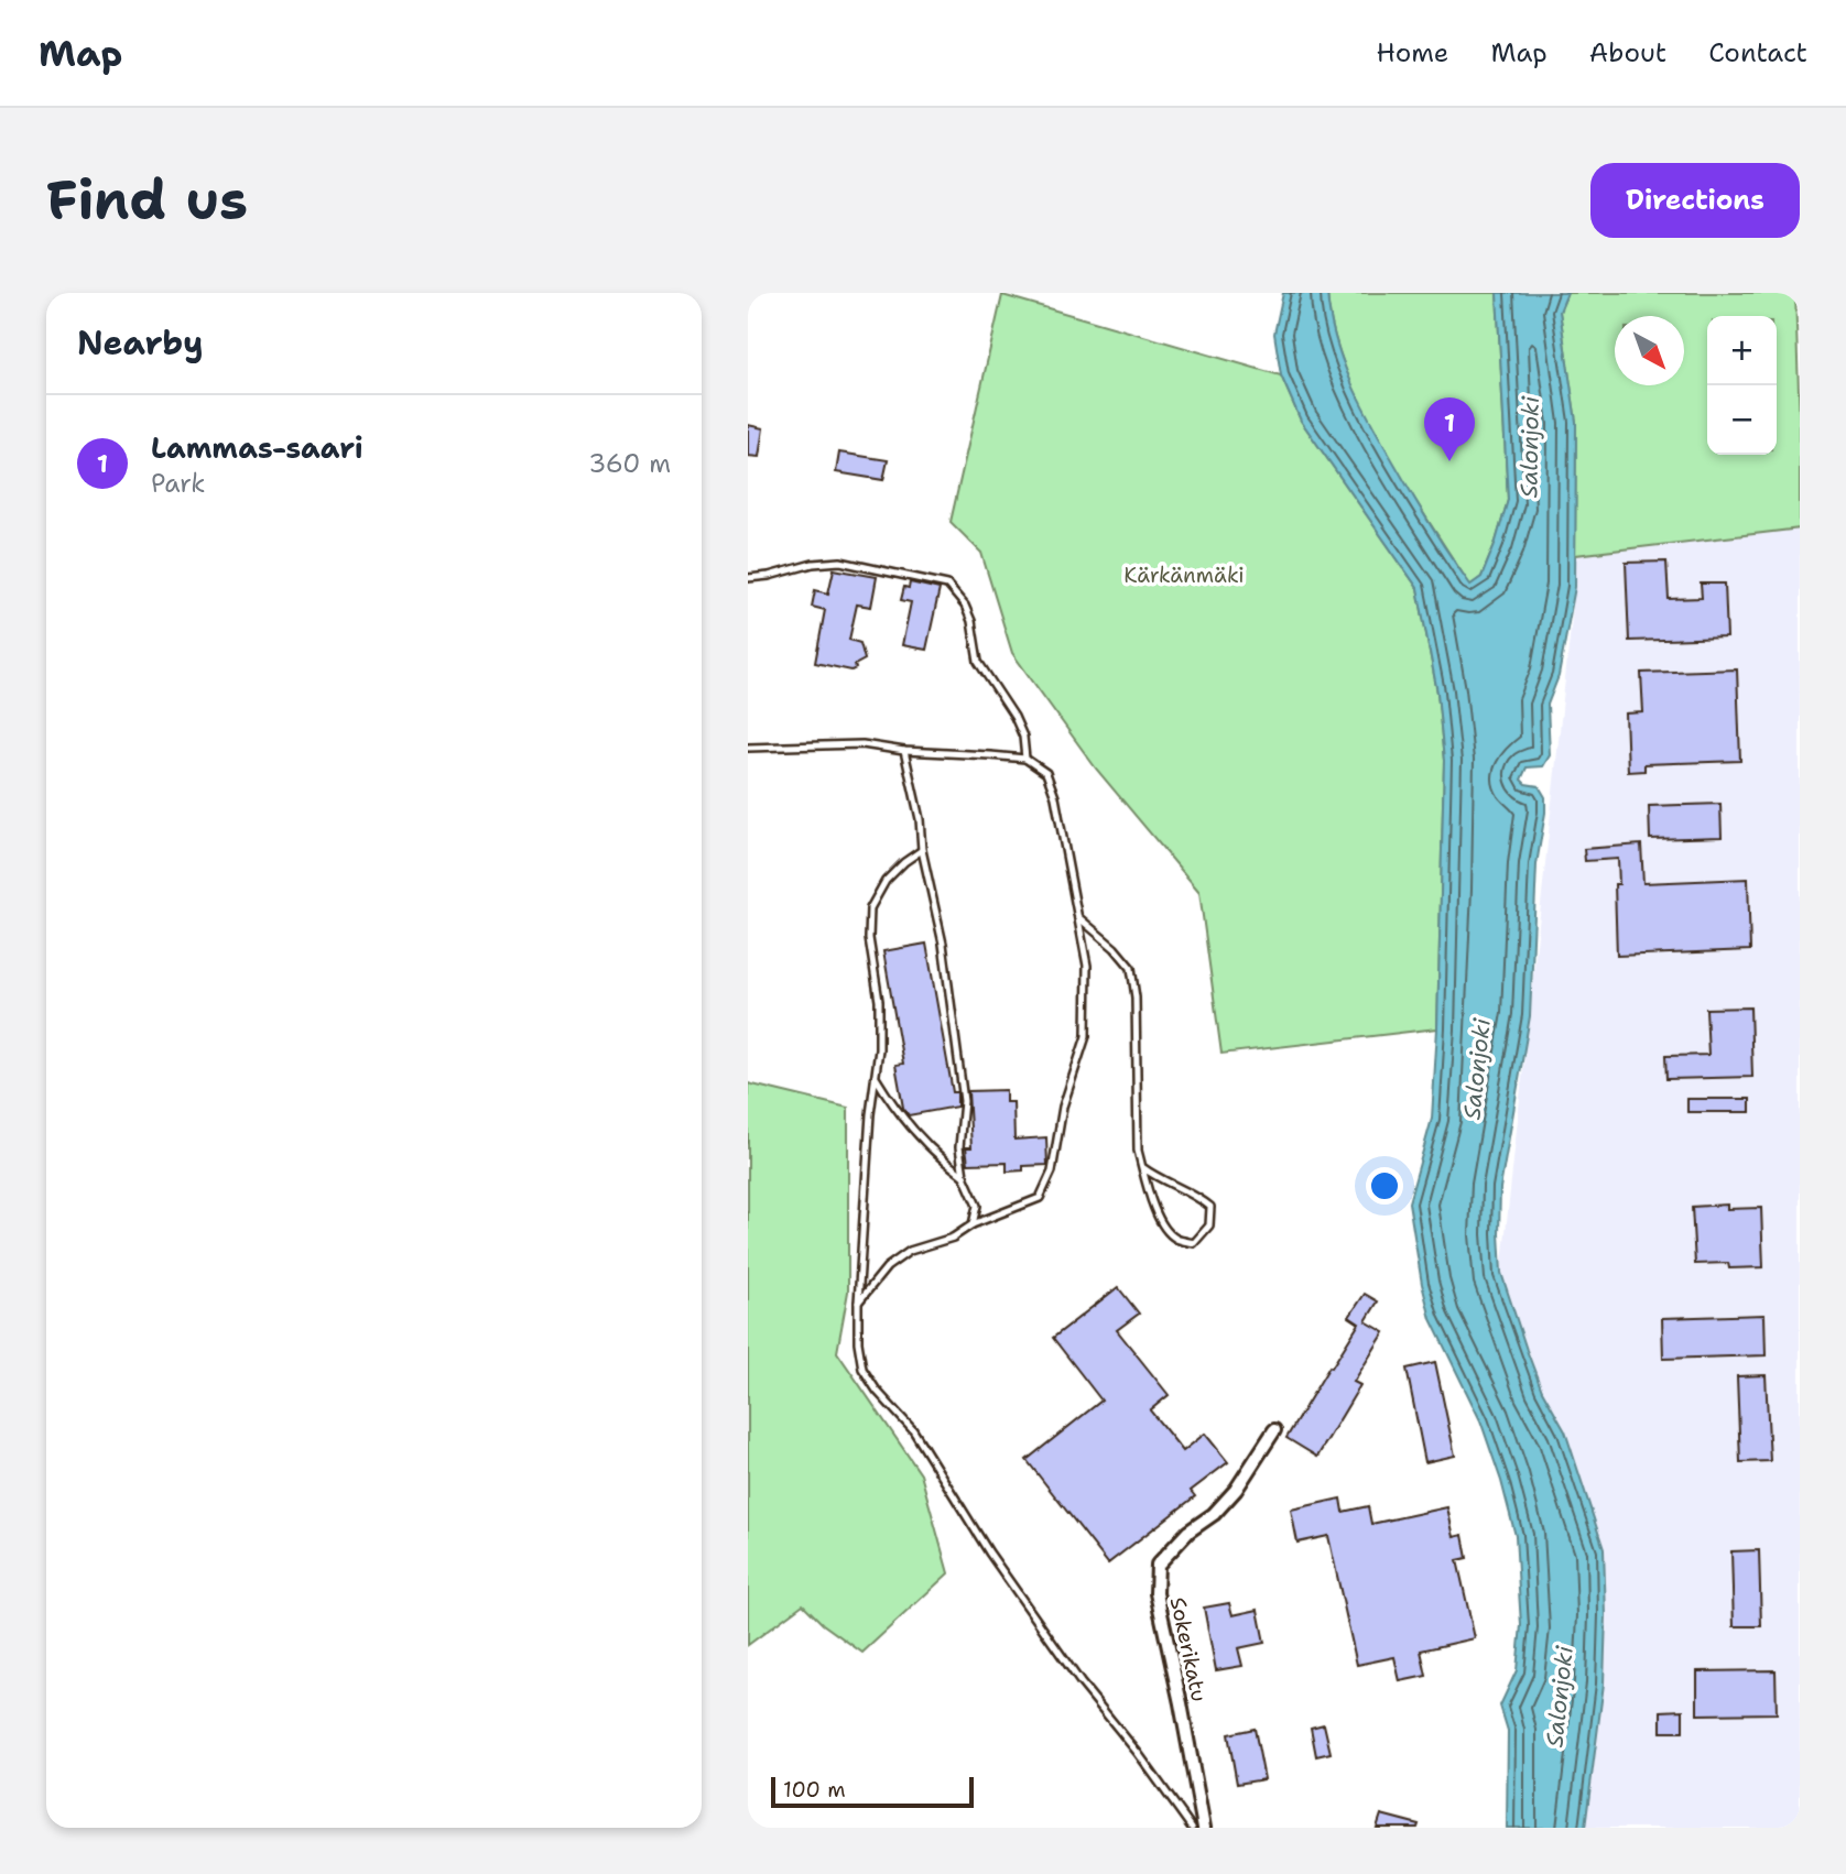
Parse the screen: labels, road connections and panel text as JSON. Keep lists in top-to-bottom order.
{
  "streets": {
    "street": ["Sokerikatu"]
  },
  "water": ["Salonjoki"],
  "parks": ["Kärkänmäki"],
  "scale_bar": "100 m",
  "north": "bottom right",
  "page": {
    "header": "Map",
    "nav": [
      "Home",
      "Map",
      "About",
      "Contact"
    ],
    "buttons": "Directions",
    "title": "Find us",
    "heading": "Nearby",
    "map_buttons": ["+", "−"],
    "list": [
      {
        "mark": "1",
        "name": "Lammas-saari",
        "note": "Park",
        "value": "360 m"
      }
    ],
    "pins": "1",
    "scale": "100 m"
  }
}
